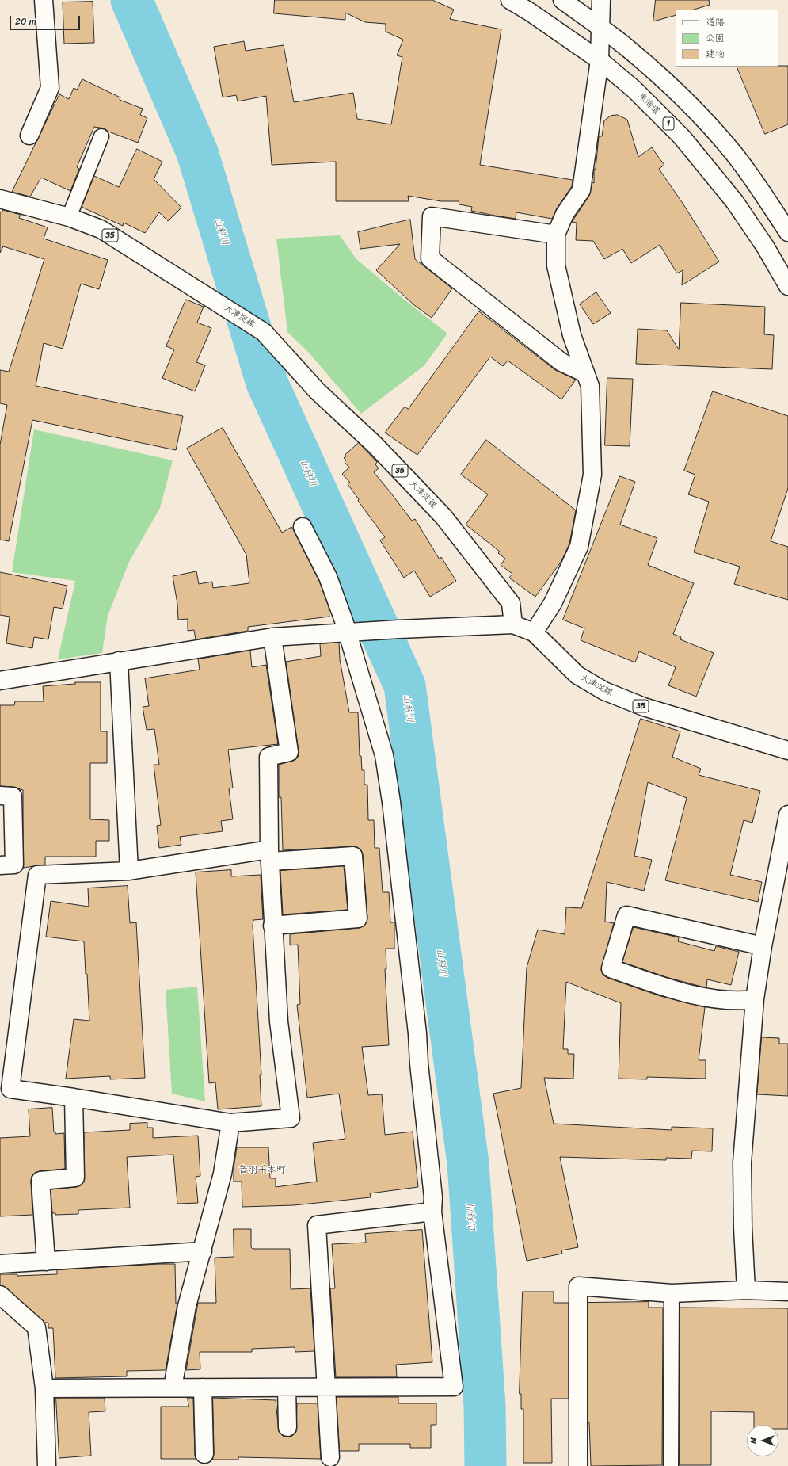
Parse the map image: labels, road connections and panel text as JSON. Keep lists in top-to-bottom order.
{
  "streets": {
    "main road": [
      "東海道",
      "1",
      "35",
      "大津淀線"
    ]
  },
  "districts": ["音羽千本町"],
  "water": ["山科川"],
  "legend": ["道路", "公園", "建物"],
  "scale_bar": "20 m",
  "north": "left"
}
